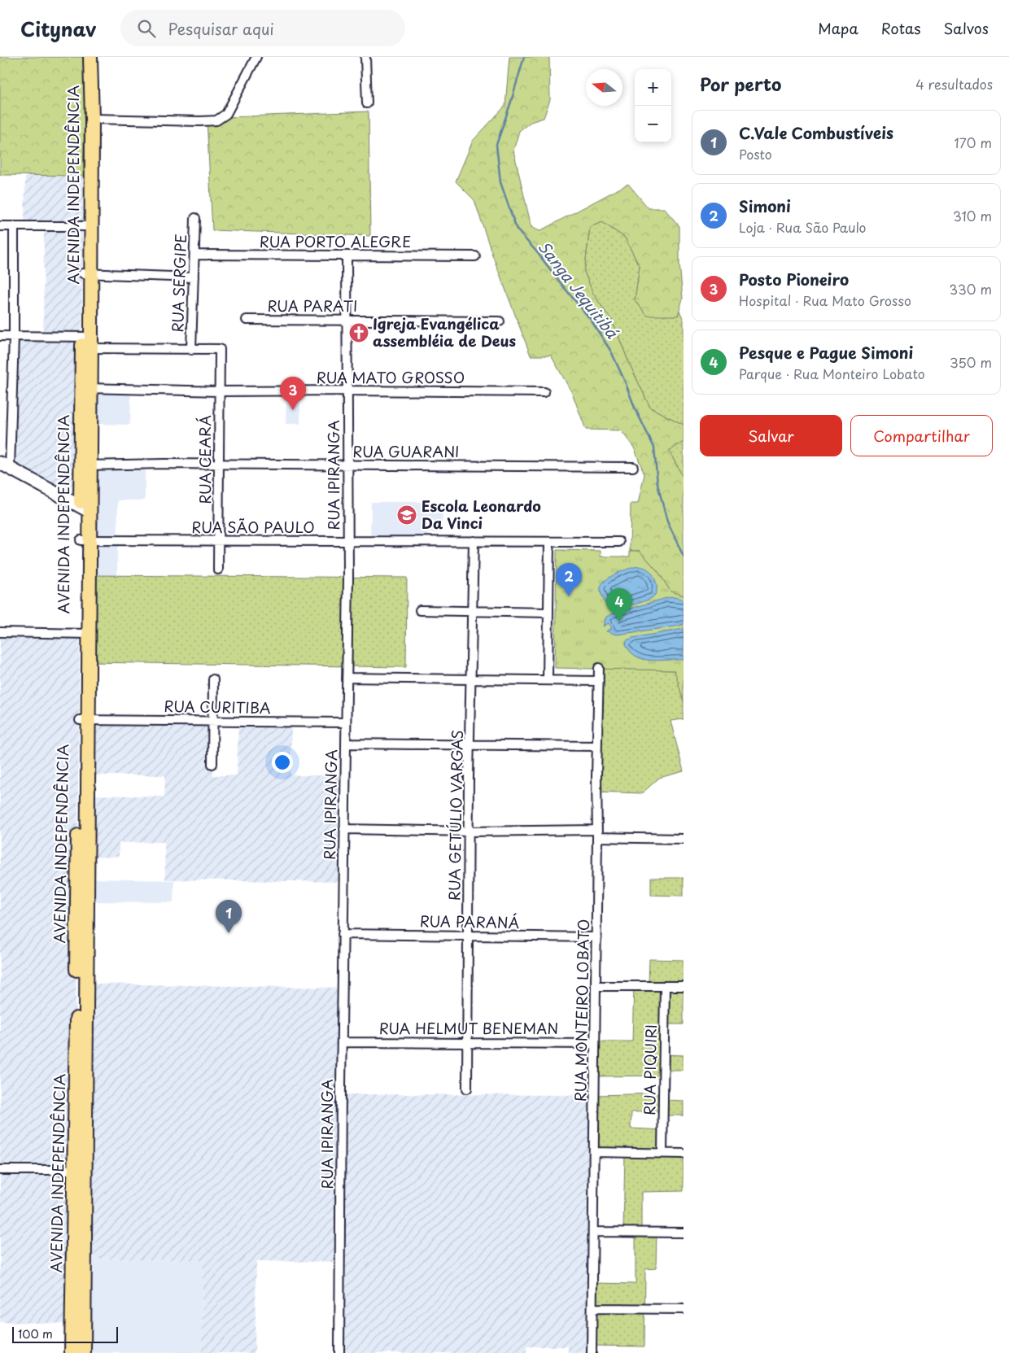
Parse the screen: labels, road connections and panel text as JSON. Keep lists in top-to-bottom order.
{
  "streets": {
    "main road": ["AVENIDA INDEPENDÊNCIA"],
    "street": [
      "RUA PORTO ALEGRE",
      "RUA SERGIPE",
      "RUA PARATI",
      "RUA MATO GROSSO",
      "RUA GUARANI",
      "RUA CEARÁ",
      "RUA IPIRANGA",
      "RUA SÃO PAULO",
      "RUA CURITIBA",
      "RUA GETÚLIO VARGAS",
      "RUA PARANÁ",
      "RUA MONTEIRO LOBATO",
      "RUA HELMUT BENEMAN",
      "RUA PIQUIRI"
    ]
  },
  "crossings": [
    ["AVENIDA INDEPENDÊNCIA", "RUA MATO GROSSO"],
    ["AVENIDA INDEPENDÊNCIA", "RUA GUARANI"],
    ["AVENIDA INDEPENDÊNCIA", "RUA SÃO PAULO"],
    ["AVENIDA INDEPENDÊNCIA", "RUA CURITIBA"],
    ["RUA PORTO ALEGRE", "RUA SERGIPE"],
    ["RUA PORTO ALEGRE", "RUA IPIRANGA"],
    ["RUA SERGIPE", "RUA CEARÁ"],
    ["RUA PARATI", "RUA IPIRANGA"],
    ["RUA MATO GROSSO", "RUA CEARÁ"],
    ["RUA MATO GROSSO", "RUA IPIRANGA"],
    ["RUA GUARANI", "RUA CEARÁ"],
    ["RUA GUARANI", "RUA IPIRANGA"],
    ["RUA CEARÁ", "RUA SÃO PAULO"],
    ["RUA IPIRANGA", "RUA SÃO PAULO"],
    ["RUA IPIRANGA", "RUA CURITIBA"],
    ["RUA IPIRANGA", "RUA PARANÁ"],
    ["RUA IPIRANGA", "RUA HELMUT BENEMAN"],
    ["RUA SÃO PAULO", "RUA GETÚLIO VARGAS"],
    ["RUA GETÚLIO VARGAS", "RUA PARANÁ"],
    ["RUA GETÚLIO VARGAS", "RUA HELMUT BENEMAN"],
    ["RUA PARANÁ", "RUA MONTEIRO LOBATO"],
    ["RUA MONTEIRO LOBATO", "RUA HELMUT BENEMAN"]
  ],
  "water": ["Sanga Jequitibá"],
  "places": {
    "church": ["Igreja Evangélica assembléia de Deus"],
    "school or university": ["Escola Leonardo Da Vinci"]
  },
  "scale_bar": "100 m",
  "north": "left",
  "page": {
    "header": "Citynav",
    "search": "Pesquisar aqui",
    "nav": ["Mapa", "Rotas", "Salvos"],
    "heading": ["Por perto", "4 resultados"],
    "map_buttons": ["+", "−"],
    "list": [
      {
        "mark": "1",
        "name": "C.Vale Combustíveis",
        "note": "Posto",
        "value": "170 m"
      },
      {
        "mark": "2",
        "name": "Simoni",
        "note": "Loja · Rua São Paulo",
        "value": "310 m"
      },
      {
        "mark": "3",
        "name": "Posto Pioneiro",
        "note": "Hospital · Rua Mato Grosso",
        "value": "330 m"
      },
      {
        "mark": "4",
        "name": "Pesque e Pague Simoni",
        "note": "Parque · Rua Monteiro Lobato",
        "value": "350 m"
      }
    ],
    "pins": [
      "3",
      "2",
      "4",
      "1"
    ],
    "buttons": ["Salvar", "Compartilhar"],
    "scale": "100 m"
  }
}
